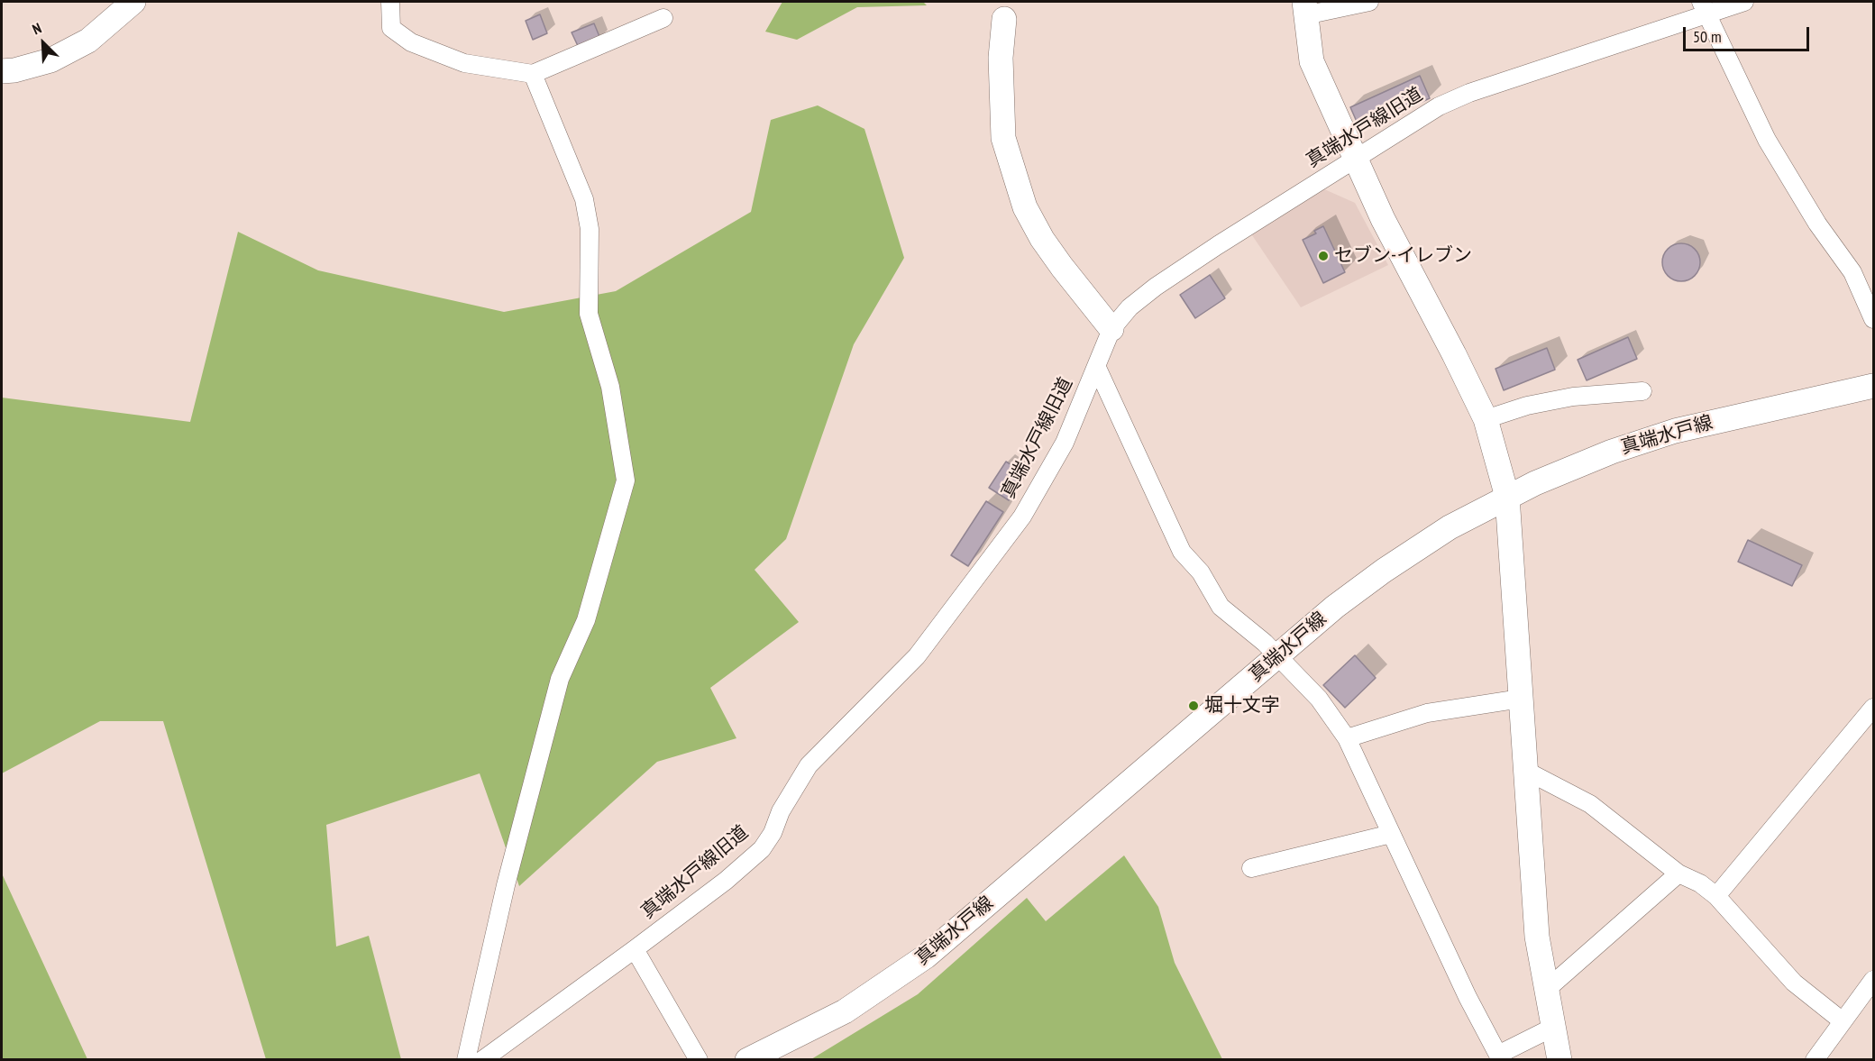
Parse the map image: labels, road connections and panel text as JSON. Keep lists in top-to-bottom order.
{
  "streets": {
    "street": ["真端水戸線旧道", "真端水戸線"]
  },
  "places": ["セブン-イレブン", "堀十文字"],
  "scale_bar": "50 m",
  "north": "top left"
}
